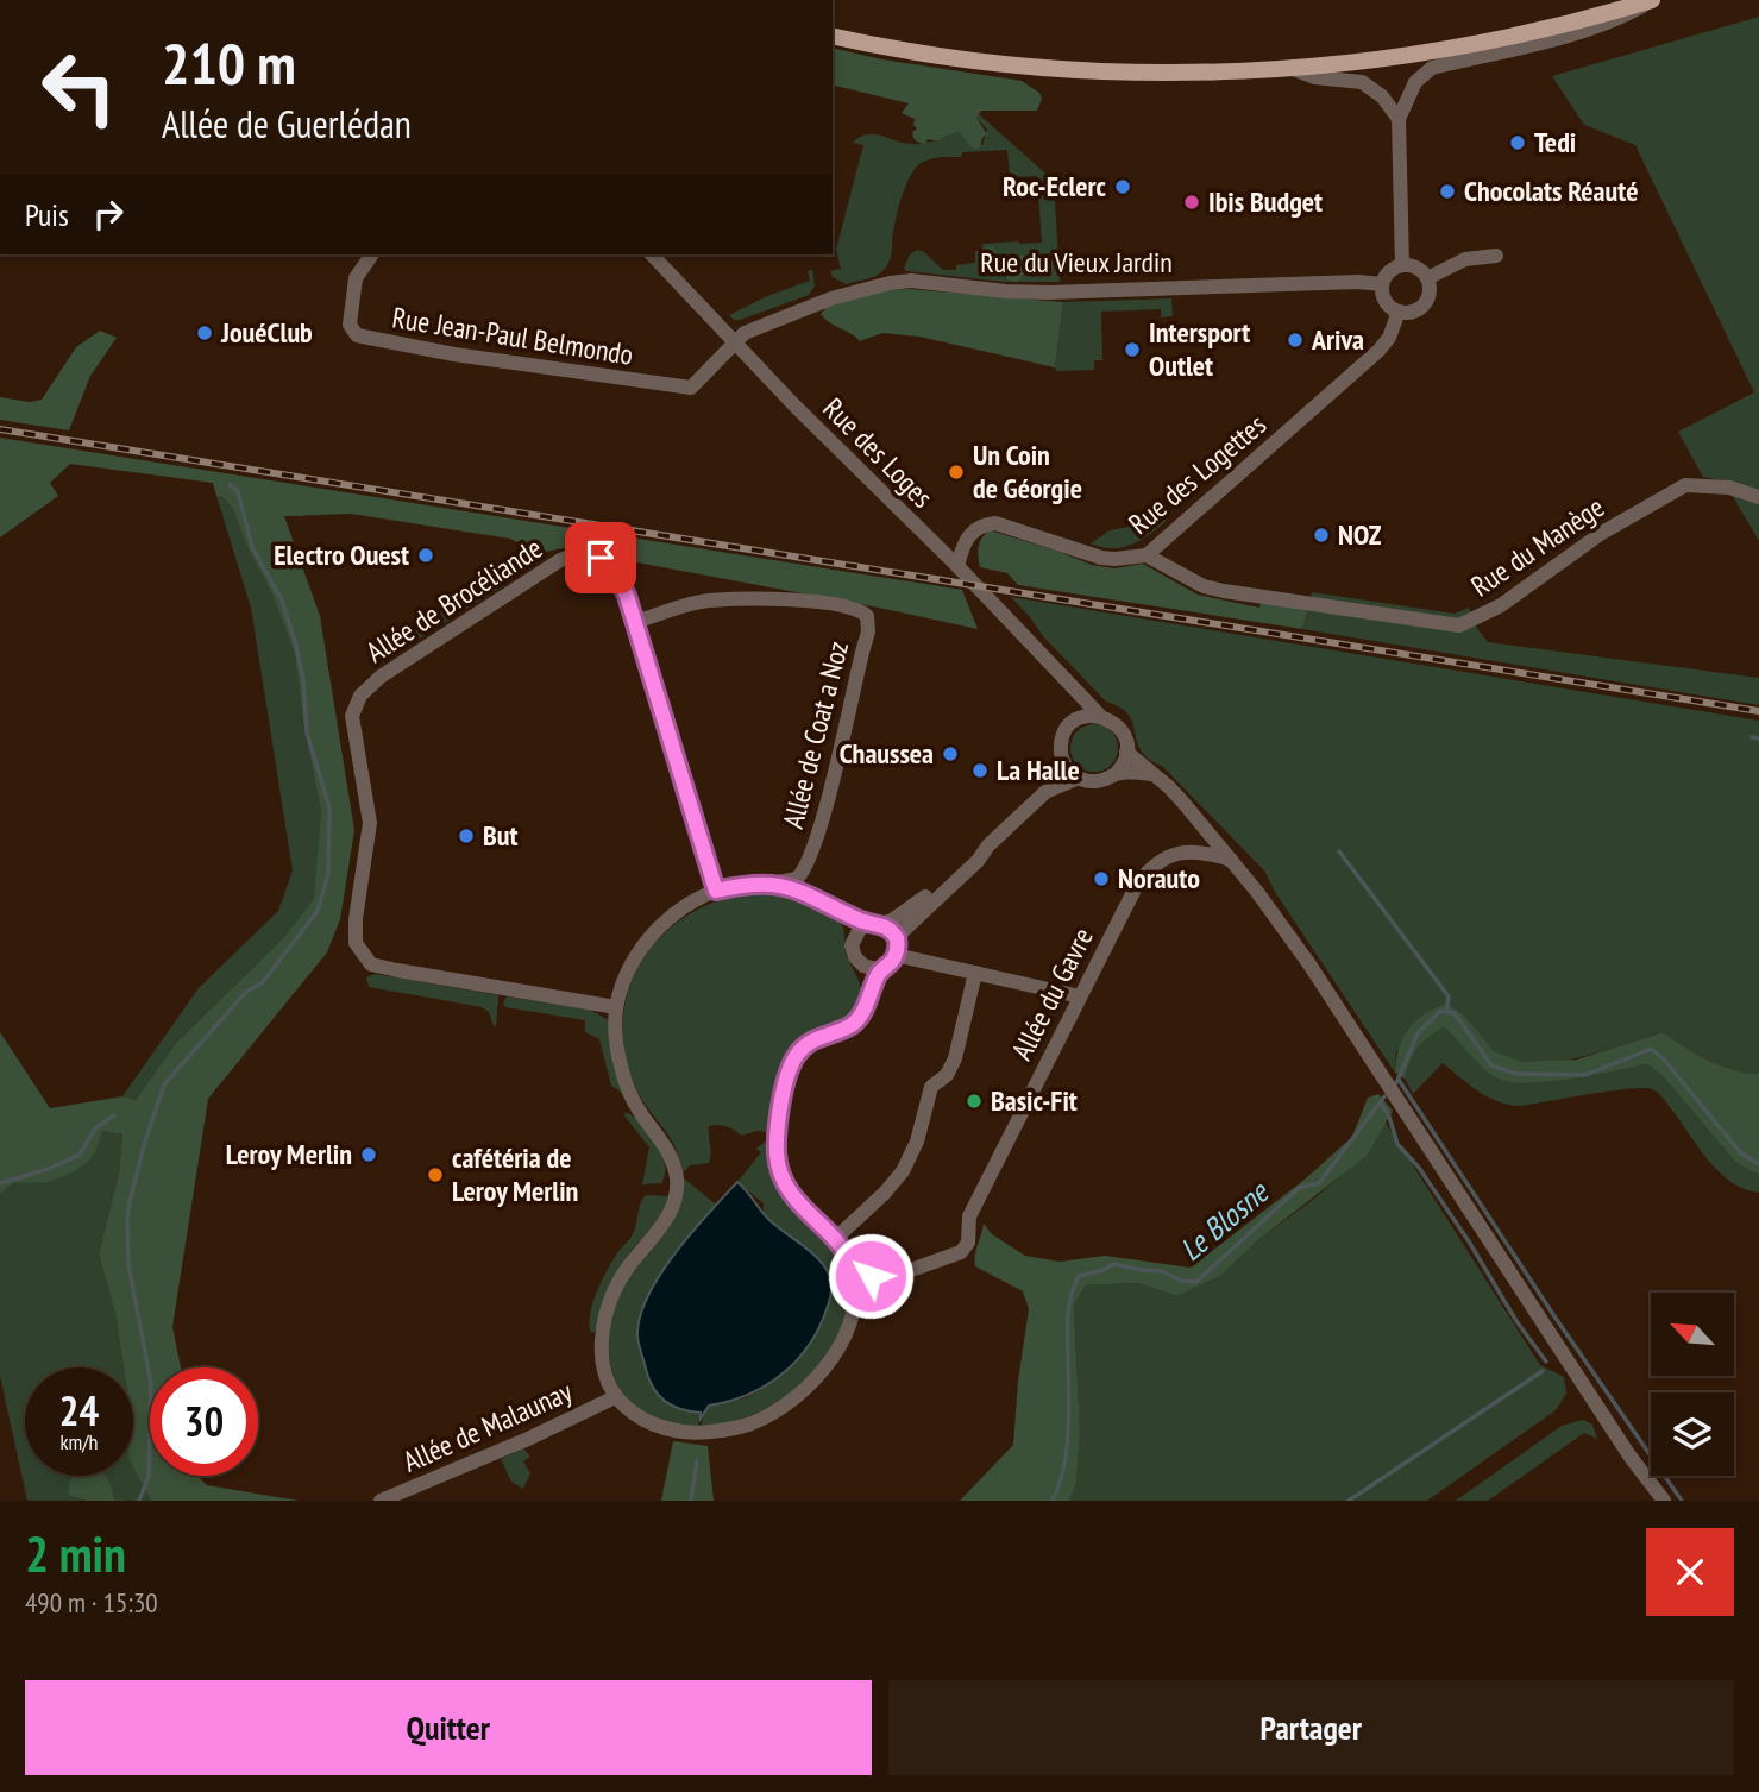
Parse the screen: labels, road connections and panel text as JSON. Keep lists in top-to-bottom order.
{
  "streets": {
    "street": [
      "Rue du Vieux Jardin",
      "Rue Jean-Paul Belmondo",
      "Rue des Loges",
      "Rue des Logettes",
      "Rue du Manège",
      "Allée de Brocéliande",
      "Allée de Coat a Noz",
      "Allée du Gavre",
      "Allée de Malaunay"
    ]
  },
  "crossings": [
    ["Rue du Vieux Jardin", "Rue Jean-Paul Belmondo"],
    ["Rue du Vieux Jardin", "Rue des Loges"],
    ["Rue du Vieux Jardin", "Rue des Logettes"],
    ["Rue Jean-Paul Belmondo", "Rue des Loges"],
    ["Rue des Loges", "Rue des Logettes"],
    ["Rue des Logettes", "Rue du Manège"],
    ["Allée de Brocéliande", "Allée de Coat a Noz"]
  ],
  "water": ["Le Blosne"],
  "places": [
    "Tedi",
    "Roc-Eclerc",
    "Chocolats Réauté",
    "Ibis Budget",
    "JouéClub",
    "Ariva",
    "Intersport Outlet",
    "Un Coin de Géorgie",
    "NOZ",
    "Electro Ouest",
    "Chaussea",
    "La Halle",
    "But",
    "Norauto",
    "Basic-Fit",
    "Leroy Merlin",
    "cafétéria de Leroy Merlin"
  ],
  "north": "top left",
  "page": {
    "turn": ["210 m", "Allée de Guerlédan"],
    "then": "Puis",
    "speed": "24 km/h",
    "limit": "30",
    "heading": ["2 min", "490 m · 15:30"],
    "buttons": ["Quitter", "Partager"]
  }
}
